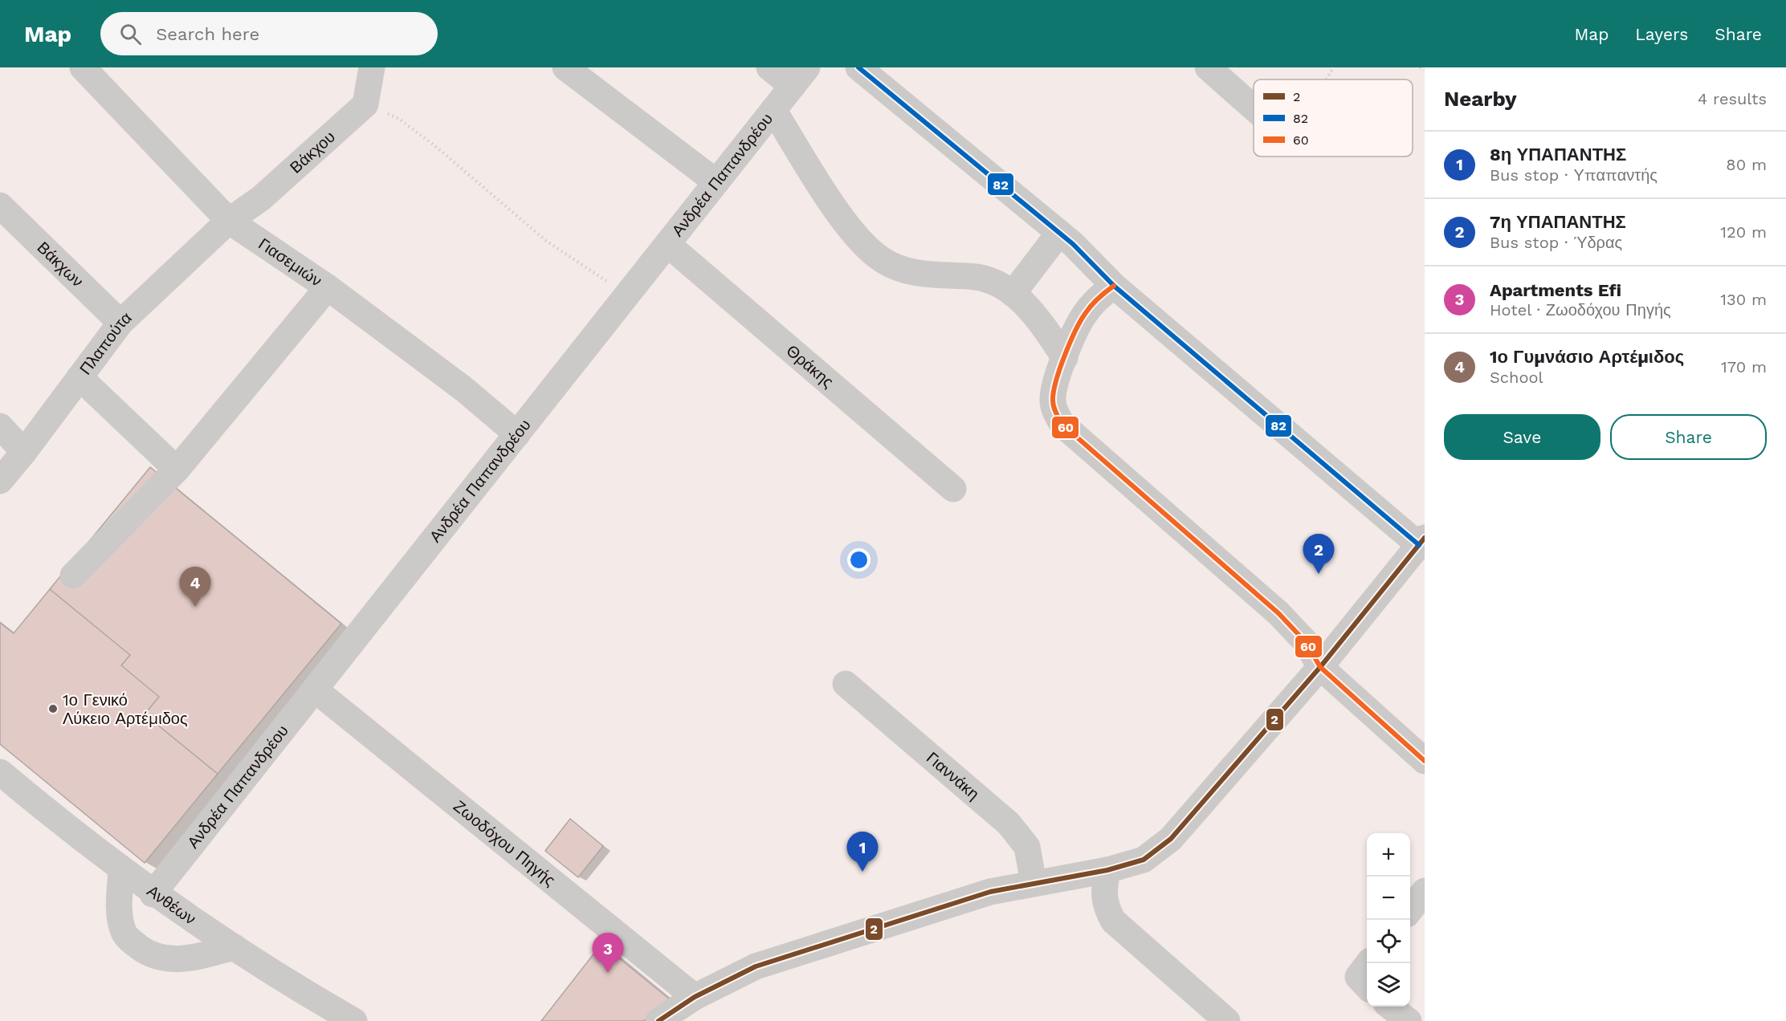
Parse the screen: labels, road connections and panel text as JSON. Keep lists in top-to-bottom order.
{
  "streets": {
    "street": [
      "Βάκχου",
      "Ανδρέα Παπανδρέου",
      "Γιασεμιών",
      "Βάκχων",
      "Πλαπούτα",
      "Θράκης",
      "Γιαννάκη",
      "Ζωοδόχου Πηγής",
      "Ανθέων"
    ]
  },
  "crossings": [
    ["Βάκχου", "Γιασεμιών"],
    ["Βάκχου", "Πλαπούτα"],
    ["Ανδρέα Παπανδρέου", "Γιασεμιών"],
    ["Ανδρέα Παπανδρέου", "Θράκης"],
    ["Ανδρέα Παπανδρέου", "Ζωοδόχου Πηγής"],
    ["Ανδρέα Παπανδρέου", "Ανθέων"],
    ["Γιασεμιών", "Πλαπούτα"],
    ["Βάκχων", "Πλαπούτα"]
  ],
  "places": ["1ο Γενικό Λύκειο Αρτέμιδος"],
  "lines": ["transit line 82", "transit line 60", "transit line 2"],
  "legend": ["2", "82", "60"],
  "page": {
    "header": "Map",
    "search": "Search here",
    "nav": ["Map", "Layers", "Share"],
    "heading": ["Nearby", "4 results"],
    "list": [
      {
        "mark": "1",
        "name": "8η ΥΠΑΠΑΝΤΗΣ",
        "note": "Bus stop · Υπαπαντής",
        "value": "80 m"
      },
      {
        "mark": "2",
        "name": "7η ΥΠΑΠΑΝΤΗΣ",
        "note": "Bus stop · Ύδρας",
        "value": "120 m"
      },
      {
        "mark": "3",
        "name": "Apartments Efi",
        "note": "Hotel · Ζωοδόχου Πηγής",
        "value": "130 m"
      },
      {
        "mark": "4",
        "name": "1ο Γυμνάσιο Αρτέμιδος",
        "note": "School",
        "value": "170 m"
      }
    ],
    "buttons": ["Save", "Share"],
    "pins": [
      "2",
      "4",
      "1",
      "3"
    ],
    "map_buttons": ["+", "−"]
  }
}
